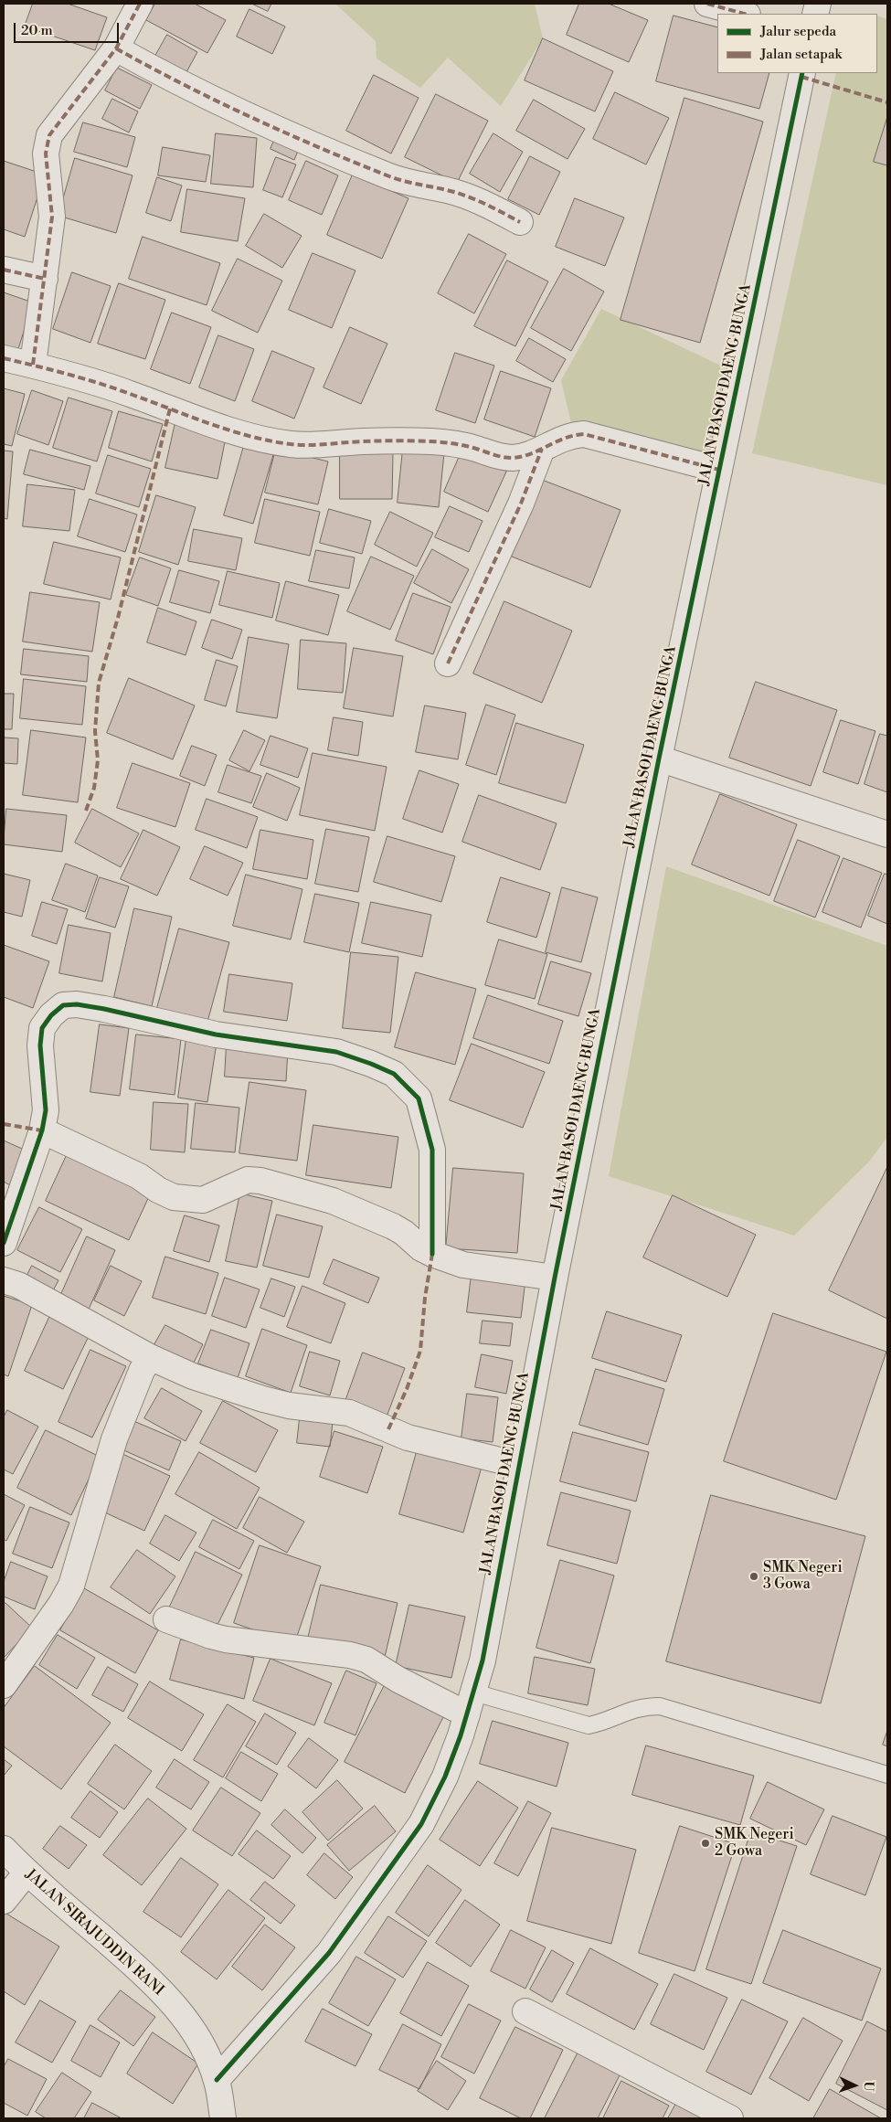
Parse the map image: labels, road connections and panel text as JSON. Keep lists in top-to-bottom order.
{
  "streets": {
    "street": ["JALAN BASOI DAENG BUNGA", "JALAN SIRAJUDDIN RANI"]
  },
  "crossings": [
    ["JALAN BASOI DAENG BUNGA", "JALAN SIRAJUDDIN RANI"]
  ],
  "places": ["SMK Negeri 3 Gowa", "SMK Negeri 2 Gowa"],
  "legend": ["Jalur sepeda", "Jalan setapak"],
  "scale_bar": "20 m",
  "north": "right"
}
